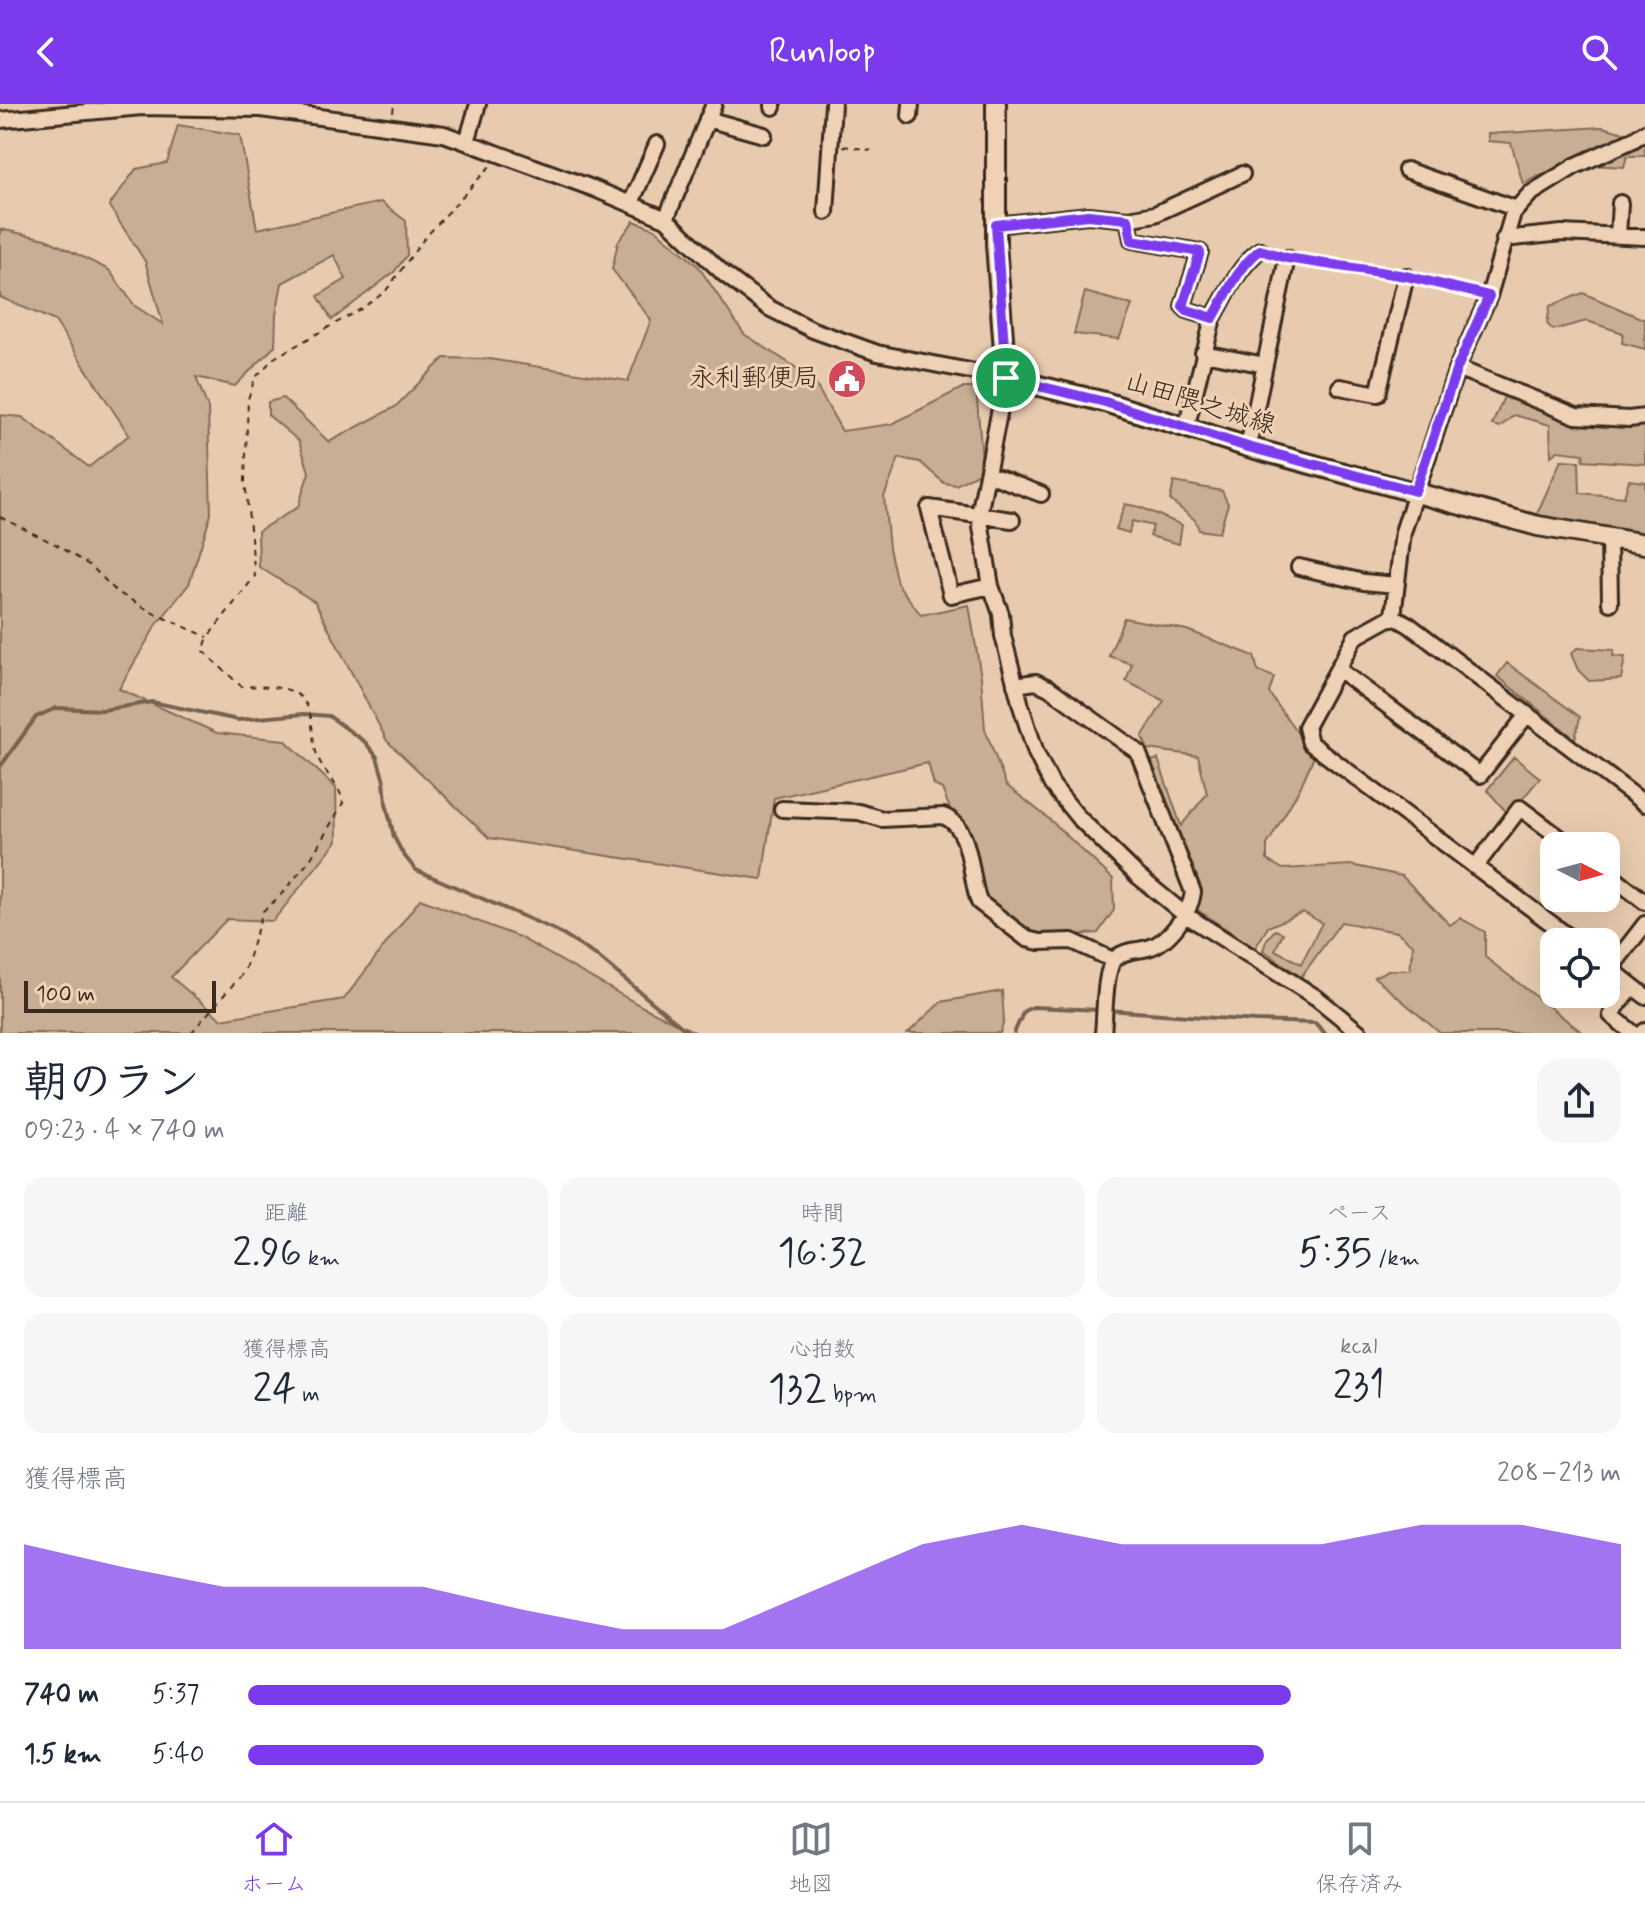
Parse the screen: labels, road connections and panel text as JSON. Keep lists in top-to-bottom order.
{
  "streets": {
    "main road": ["山田隈之城線"]
  },
  "places": {
    "public building": ["永利郵便局"]
  },
  "scale_bar": "100 m",
  "north": "right",
  "page": {
    "header": "Runloop",
    "scale": "100 m",
    "heading": ["朝のラン", "09:23 · 4 × 740 m"],
    "stats": [
      ["距離", "2.96 km"],
      ["時間", "16:32"],
      ["ペース", "5:35 /km"],
      ["獲得標高", "24 m"],
      ["心拍数", "132 bpm"],
      ["kcal", "231"]
    ],
    "chart": ["獲得標高", "208–213 m"],
    "list": [
      {
        "name": "740 m",
        "note": "5:37"
      },
      {
        "name": "1.5 km",
        "note": "5:40"
      }
    ],
    "tabs": ["ホーム", "地図", "保存済み"]
  }
}
